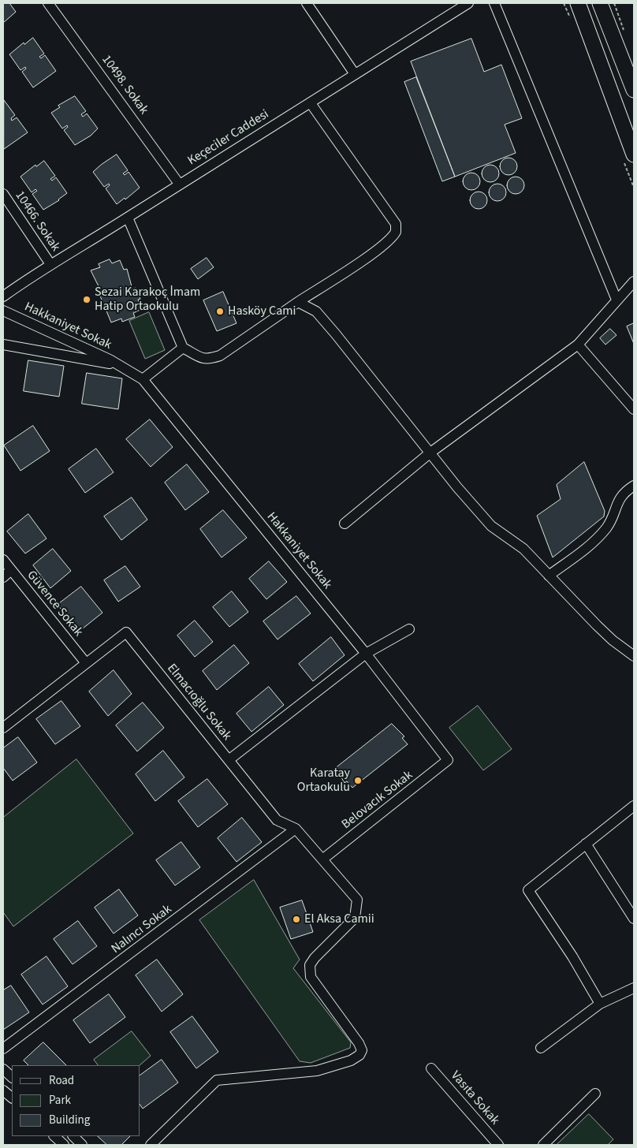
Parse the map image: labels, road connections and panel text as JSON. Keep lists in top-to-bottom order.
{
  "streets": {
    "street": [
      "10498. Sokak",
      "Keçeciler Caddesi",
      "10466. Sokak",
      "Hakkaniyet Sokak",
      "Güvence Sokak",
      "Elmacıoğlu Sokak",
      "Belovacık Sokak",
      "Nalıncı Sokak",
      "Vasıta Sokak"
    ]
  },
  "crossings": [
    ["10498. Sokak", "Keçeciler Caddesi"],
    ["Keçeciler Caddesi", "10466. Sokak"],
    ["Hakkaniyet Sokak", "Belovacık Sokak"],
    ["Güvence Sokak", "Elmacıoğlu Sokak"],
    ["Elmacıoğlu Sokak", "Belovacık Sokak"],
    ["Elmacıoğlu Sokak", "Nalıncı Sokak"]
  ],
  "places": [
    "Sezai Karakoç İmam Hatip Ortaokulu",
    "Hasköy Cami",
    "Karatay Ortaokulu",
    "El Aksa Camii"
  ],
  "legend": ["Road", "Park", "Building"]
}
